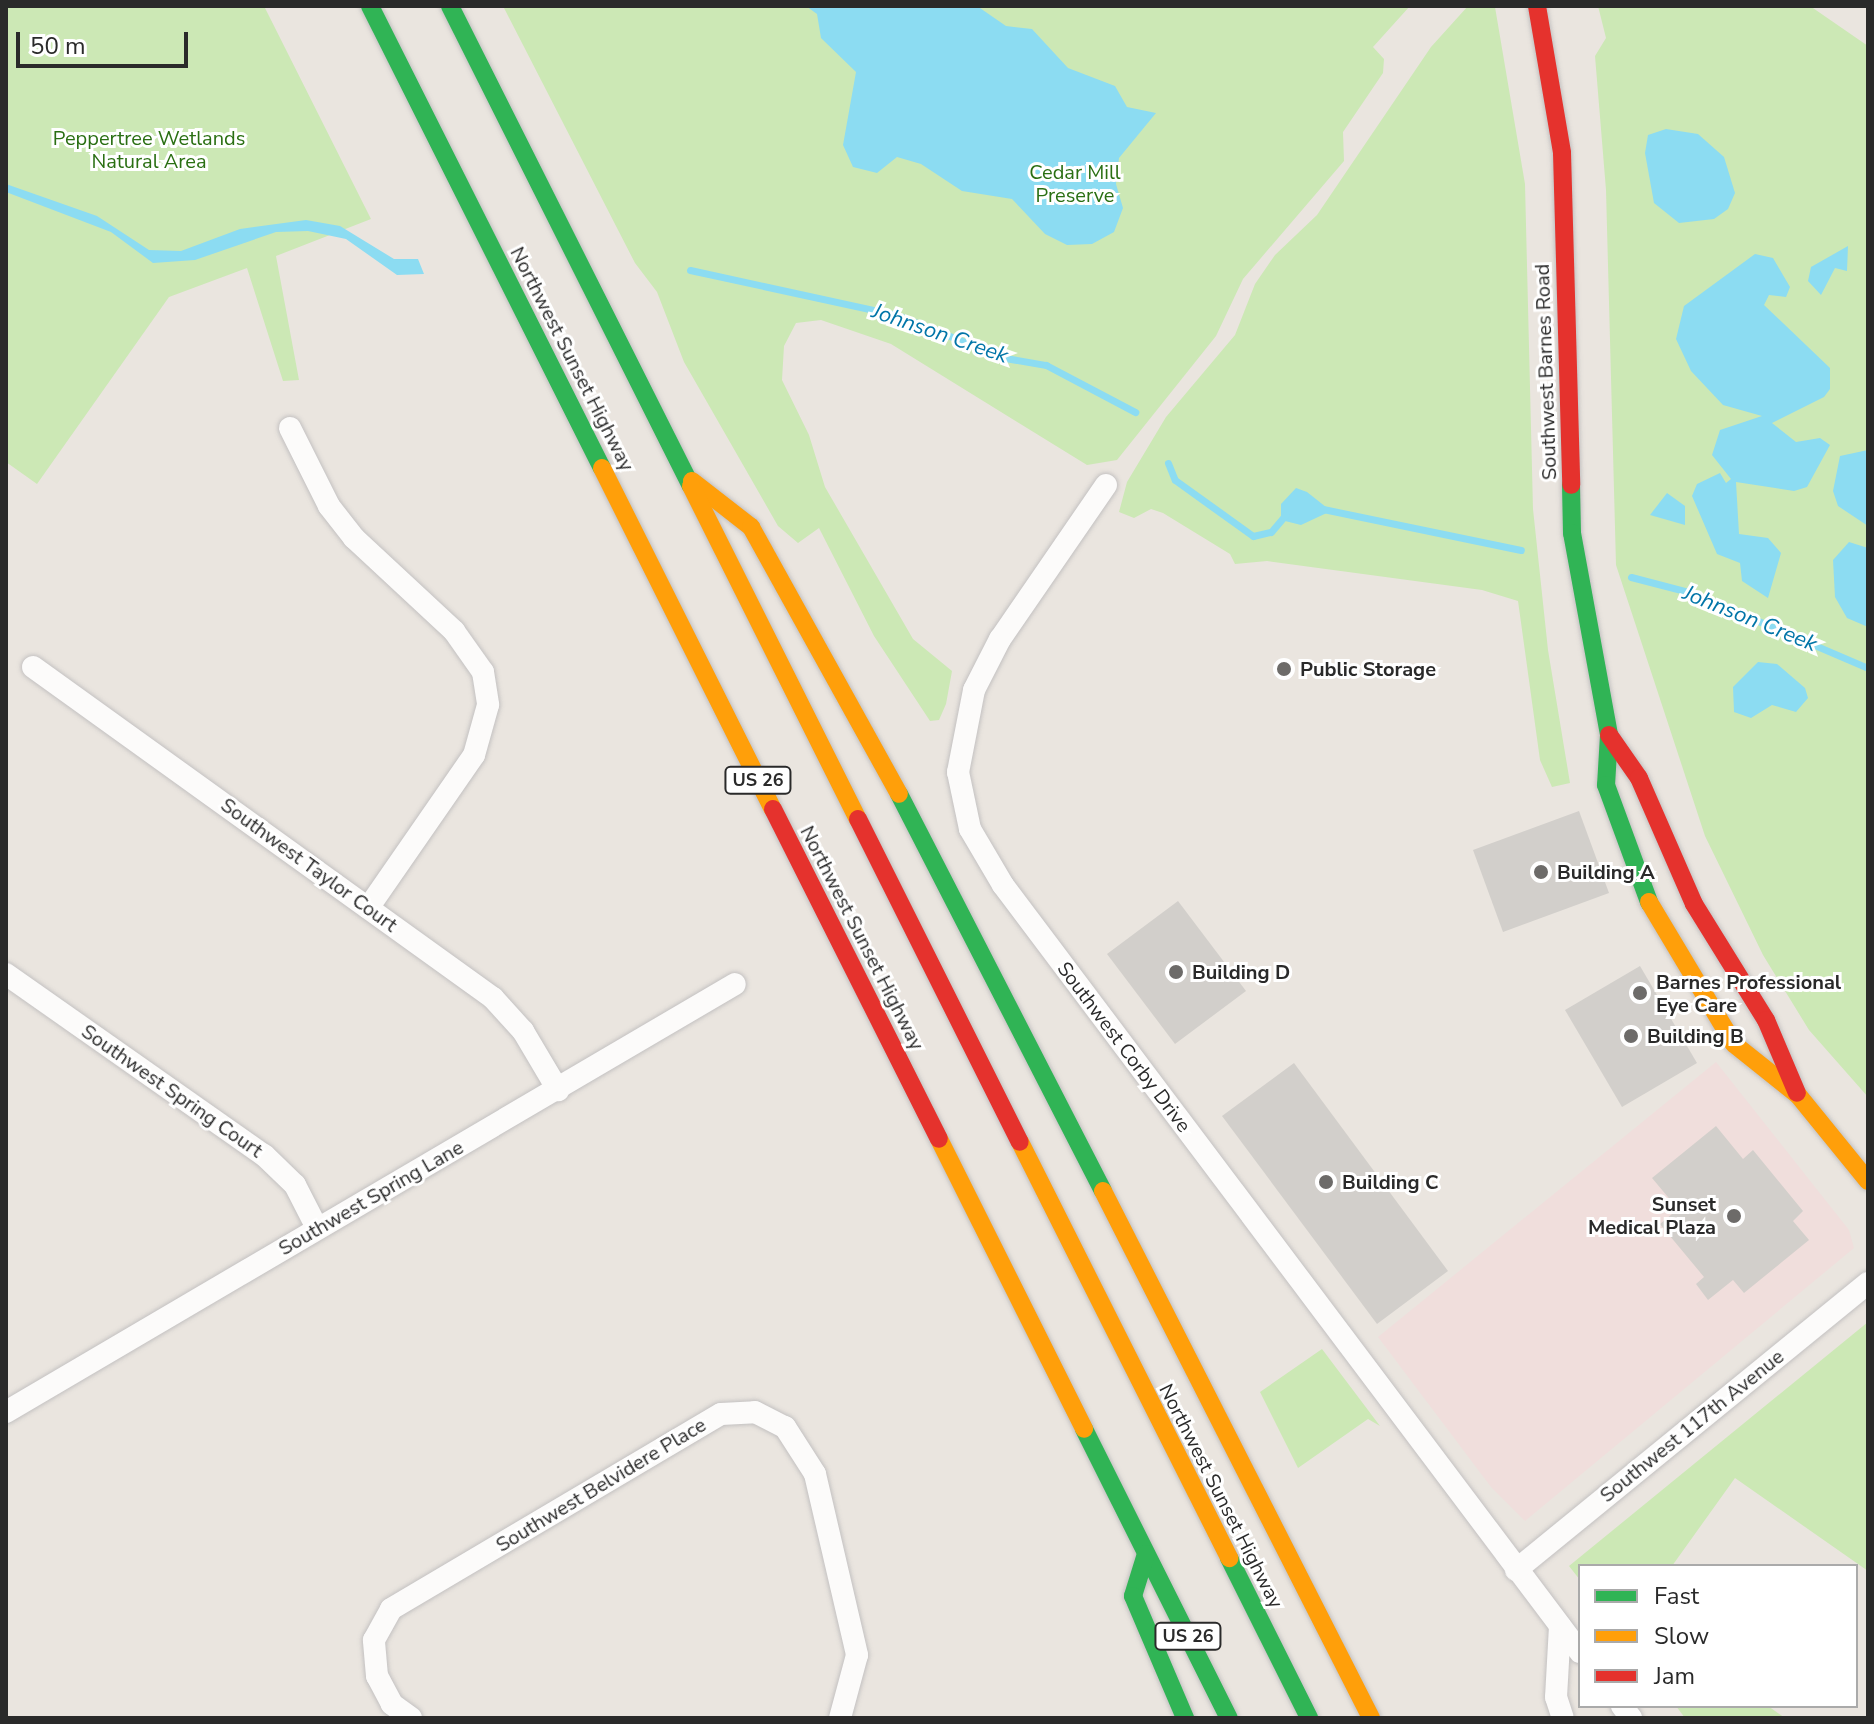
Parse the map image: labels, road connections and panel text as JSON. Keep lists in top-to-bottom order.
{
  "streets": {
    "main road": ["Northwest Sunset Highway", "Southwest Barnes Road", "US 26"],
    "street": [
      "Southwest Taylor Court",
      "Southwest Corby Drive",
      "Southwest Spring Court",
      "Southwest Spring Lane",
      "Southwest 117th Avenue",
      "Southwest Belvidere Place"
    ]
  },
  "crossings": [
    ["Southwest Taylor Court", "Southwest Spring Lane"],
    ["Southwest Corby Drive", "Southwest 117th Avenue"],
    ["Southwest Spring Court", "Southwest Spring Lane"]
  ],
  "water": ["Johnson Creek"],
  "parks": ["Peppertree Wetlands Natural Area", "Cedar Mill Preserve"],
  "places": [
    "Public Storage",
    "Building A",
    "Building D",
    "Barnes Professional Eye Care",
    "Building B",
    "Building C",
    "Sunset Medical Plaza"
  ],
  "legend": ["Fast", "Slow", "Jam"],
  "scale_bar": "50 m"
}
